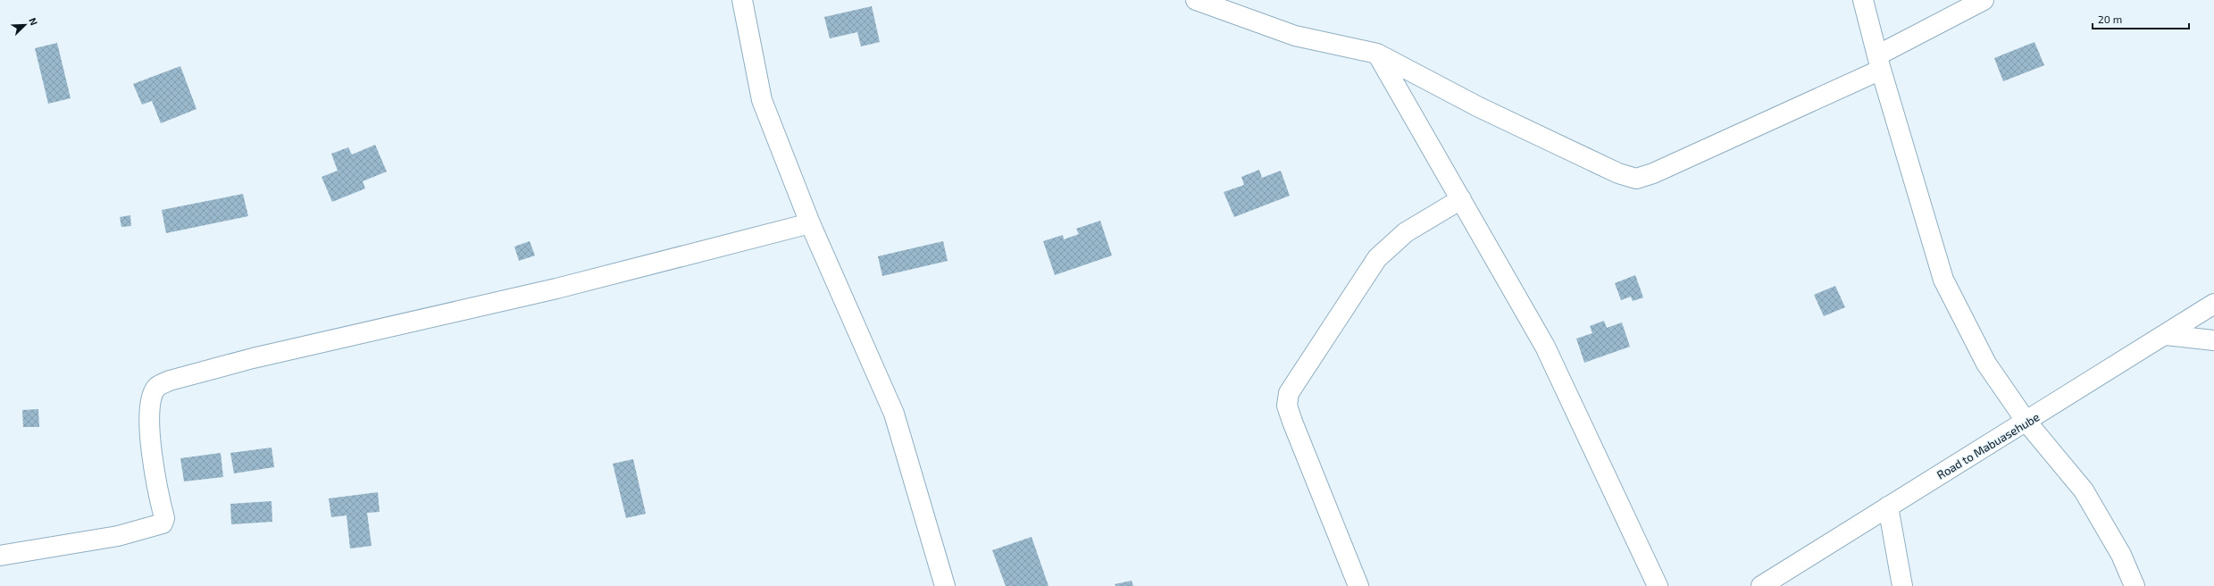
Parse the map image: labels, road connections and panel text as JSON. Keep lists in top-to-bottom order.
{
  "streets": {
    "street": ["Road to Mabuasehube"]
  },
  "scale_bar": "20 m",
  "north": "top right"
}
